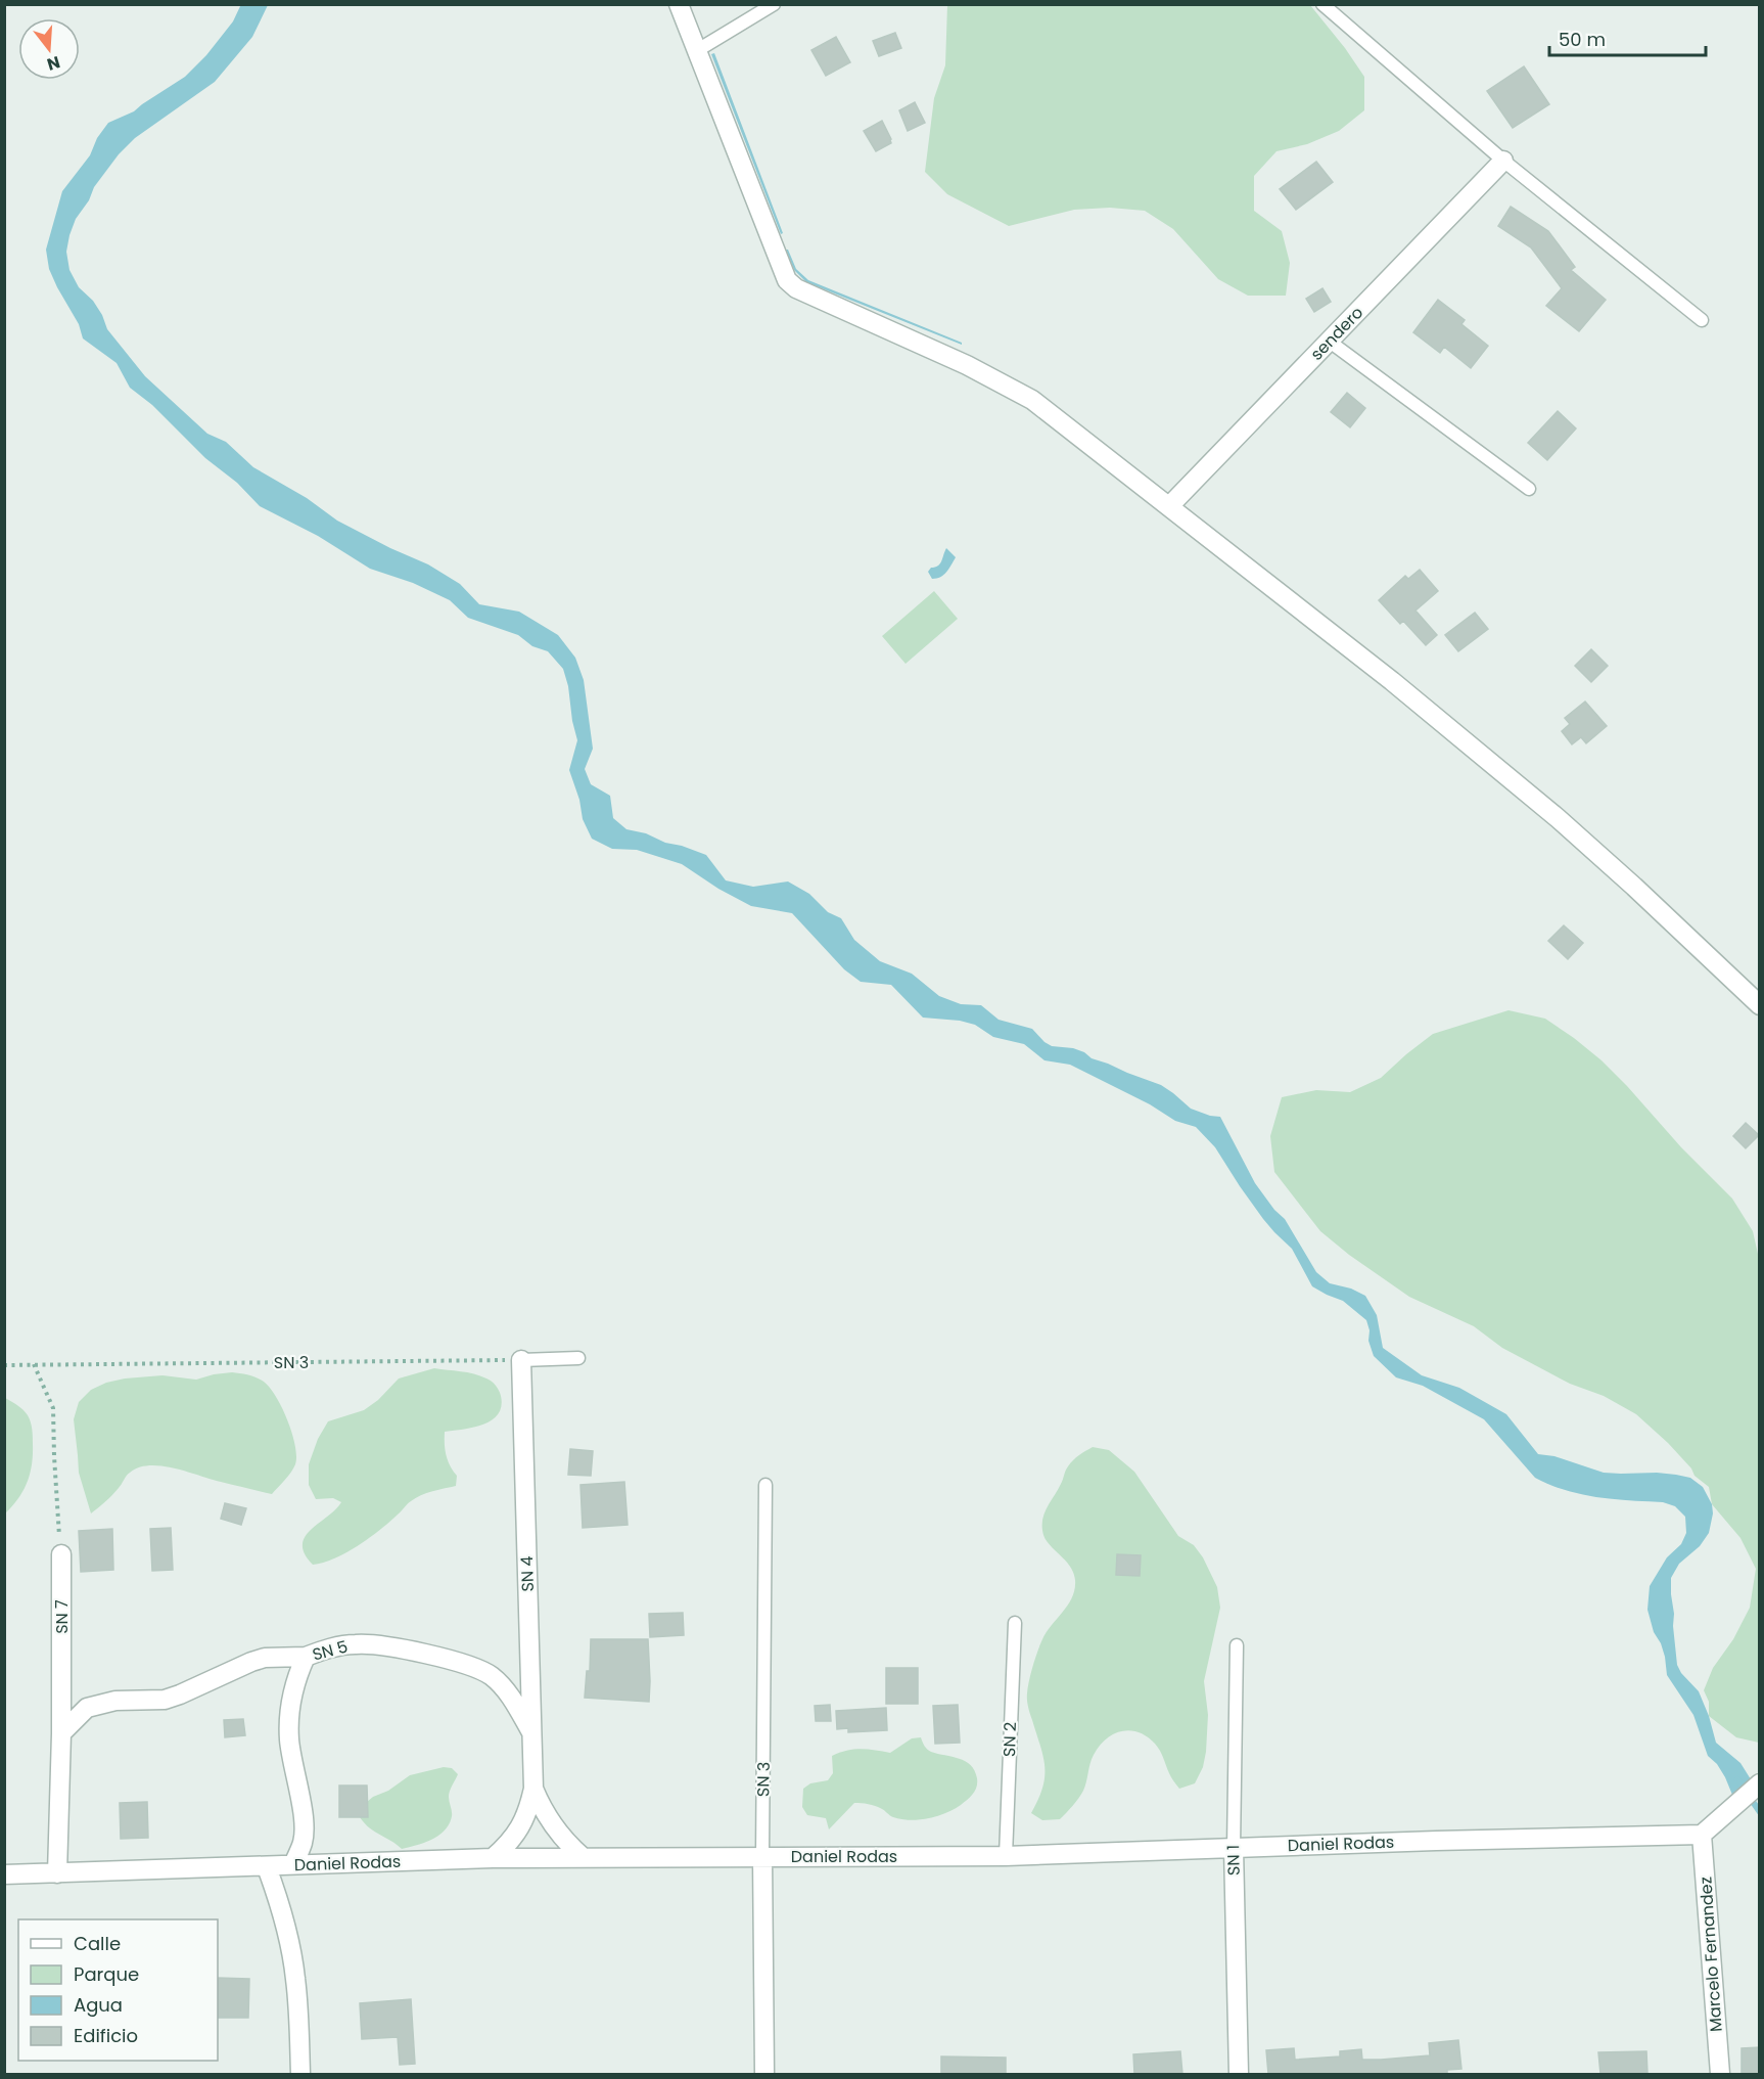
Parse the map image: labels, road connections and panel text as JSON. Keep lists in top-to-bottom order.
{
  "streets": {
    "street": [
      "sendero",
      "SN 3",
      "SN 4",
      "SN 7",
      "SN 5",
      "Daniel Rodas",
      "SN 1",
      "Marcelo Fernandez"
    ],
    "lane": ["SN 2"]
  },
  "crossings": [
    ["SN 3", "SN 4"],
    ["SN 3", "Daniel Rodas"],
    ["SN 4", "SN 5"],
    ["SN 4", "Daniel Rodas"],
    ["SN 7", "Daniel Rodas"],
    ["SN 5", "Daniel Rodas"],
    ["SN 2", "Daniel Rodas"],
    ["Daniel Rodas", "SN 1"],
    ["Daniel Rodas", "Marcelo Fernandez"]
  ],
  "legend": [
    "Calle",
    "Parque",
    "Agua",
    "Edificio"
  ],
  "scale_bar": "50 m",
  "north": "bottom"
}
